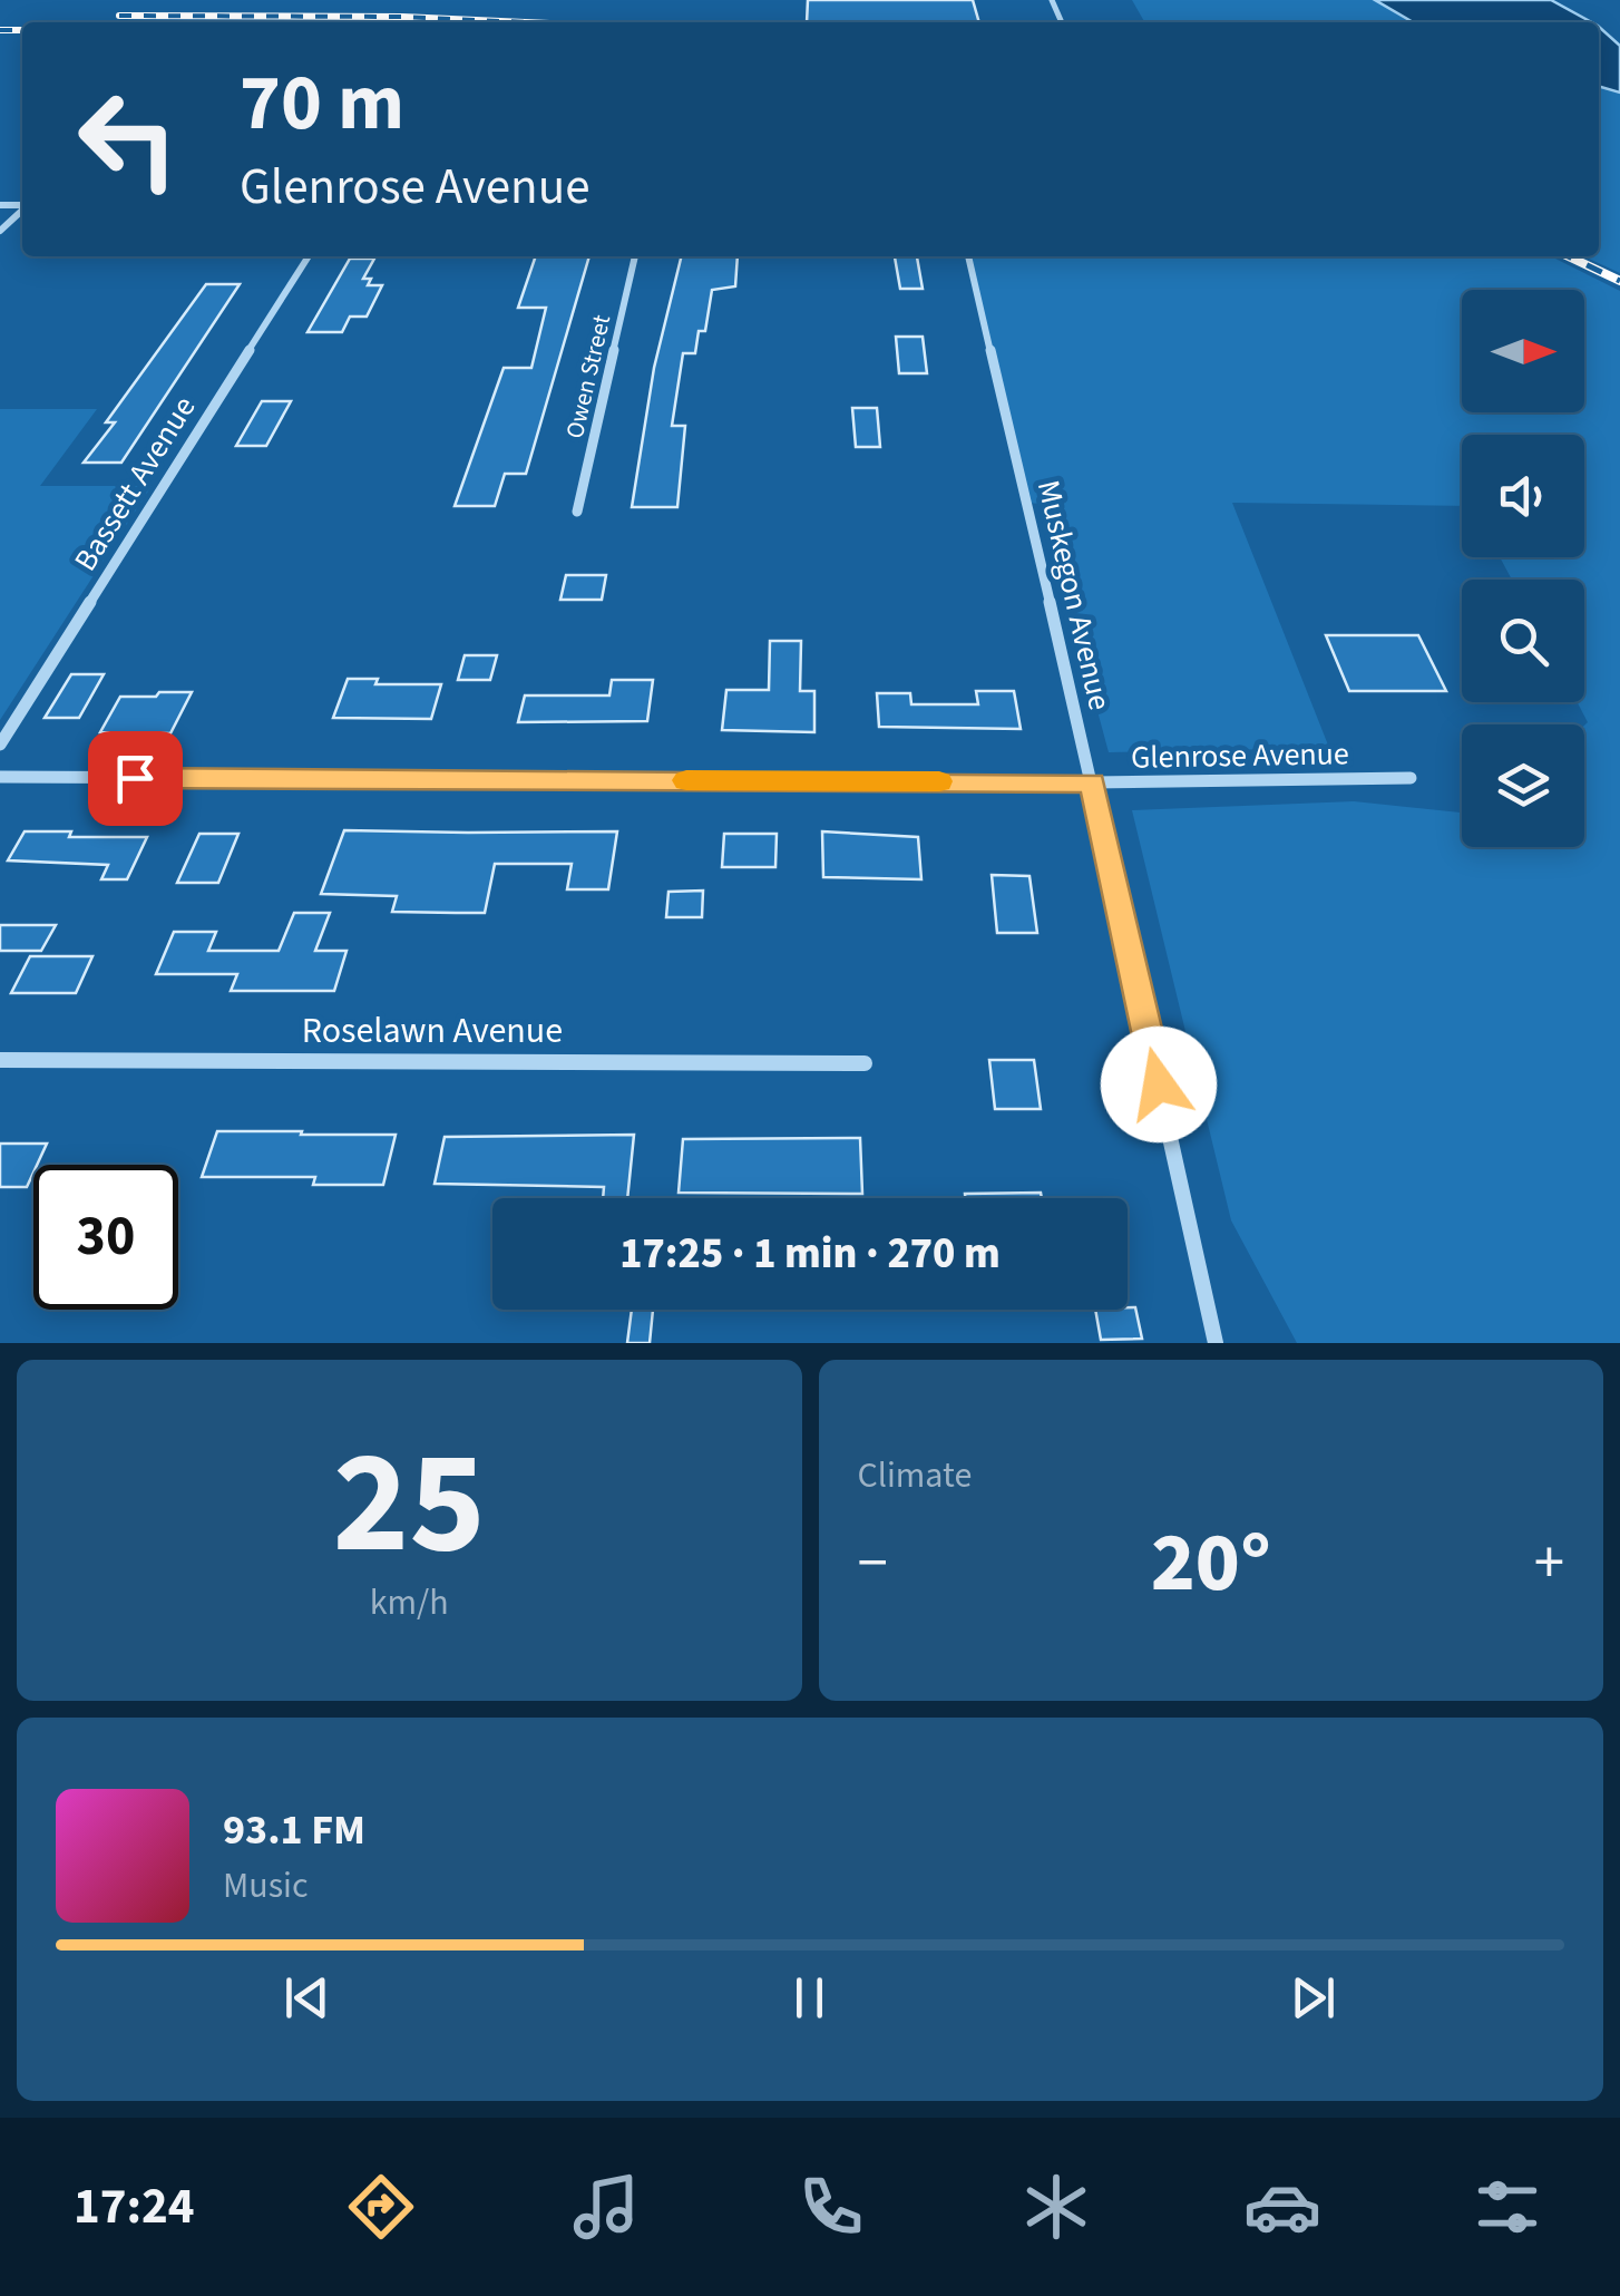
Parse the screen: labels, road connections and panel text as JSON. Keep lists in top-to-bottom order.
{
  "streets": {
    "street": [
      "Owen Street",
      "Bassett Avenue",
      "Muskegon Avenue",
      "Glenrose Avenue",
      "Roselawn Avenue"
    ]
  },
  "crossings": [
    ["Muskegon Avenue", "Glenrose Avenue"]
  ],
  "north": "right",
  "page": {
    "turn": ["70 m", "Glenrose Avenue"],
    "limit": "30",
    "trip": "17:25 · 1 min · 270 m",
    "tile": [
      ["25", "km/h"],
      "Climate"
    ],
    "heat": ["−", "20°", "+"],
    "song": ["93.1 FM", "Music"],
    "tabs": "17:24"
  }
}
